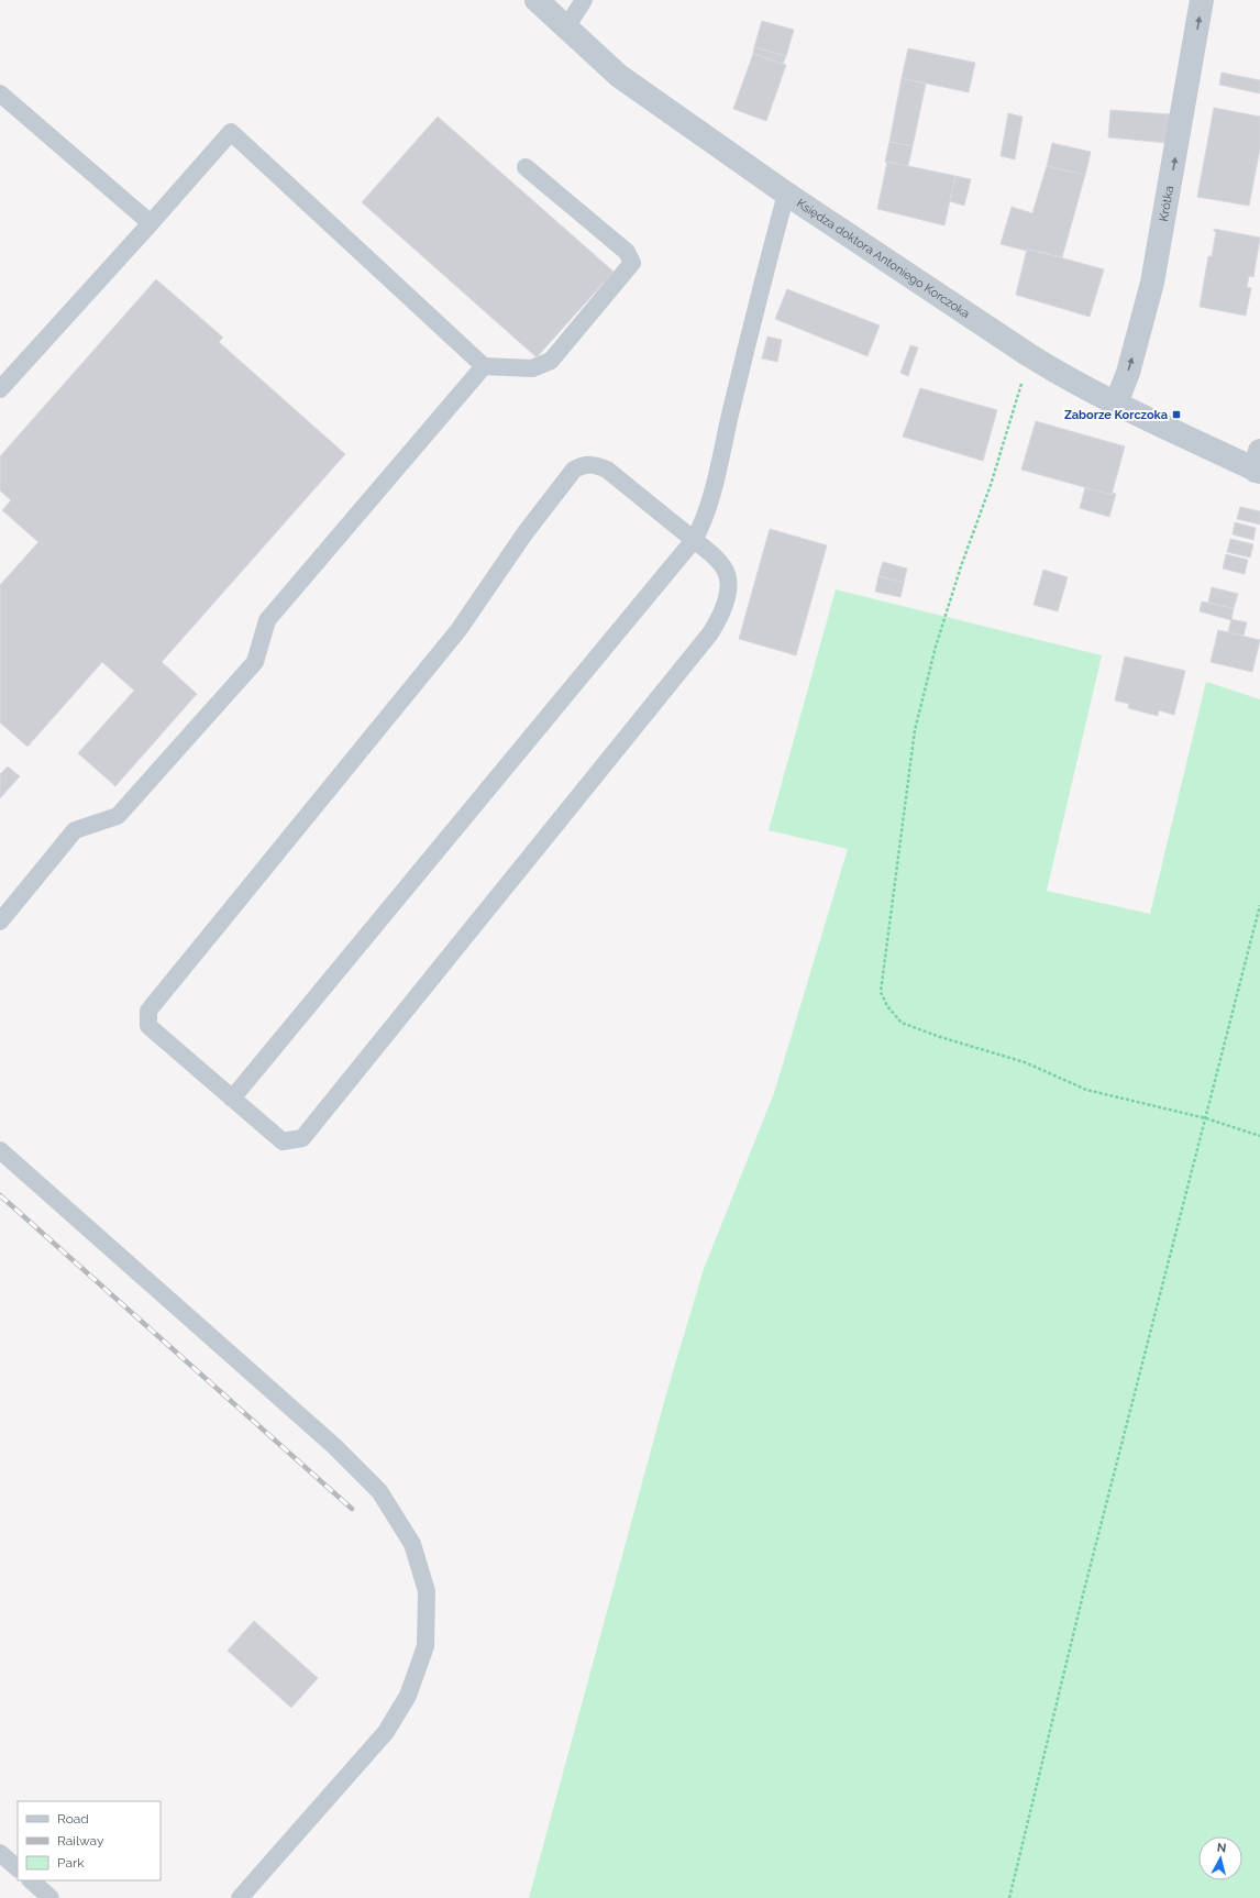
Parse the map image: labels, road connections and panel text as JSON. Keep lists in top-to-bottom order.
{
  "streets": {
    "street": ["Krótka", "Księdza doktora Antoniego Korczoka"]
  },
  "crossings": [
    ["Krótka", "Księdza doktora Antoniego Korczoka"]
  ],
  "one_way": ["Krótka"],
  "places": {
    "transit": ["Zaborze Korczoka"]
  },
  "legend": ["Road", "Railway", "Park"],
  "north": "top"
}
